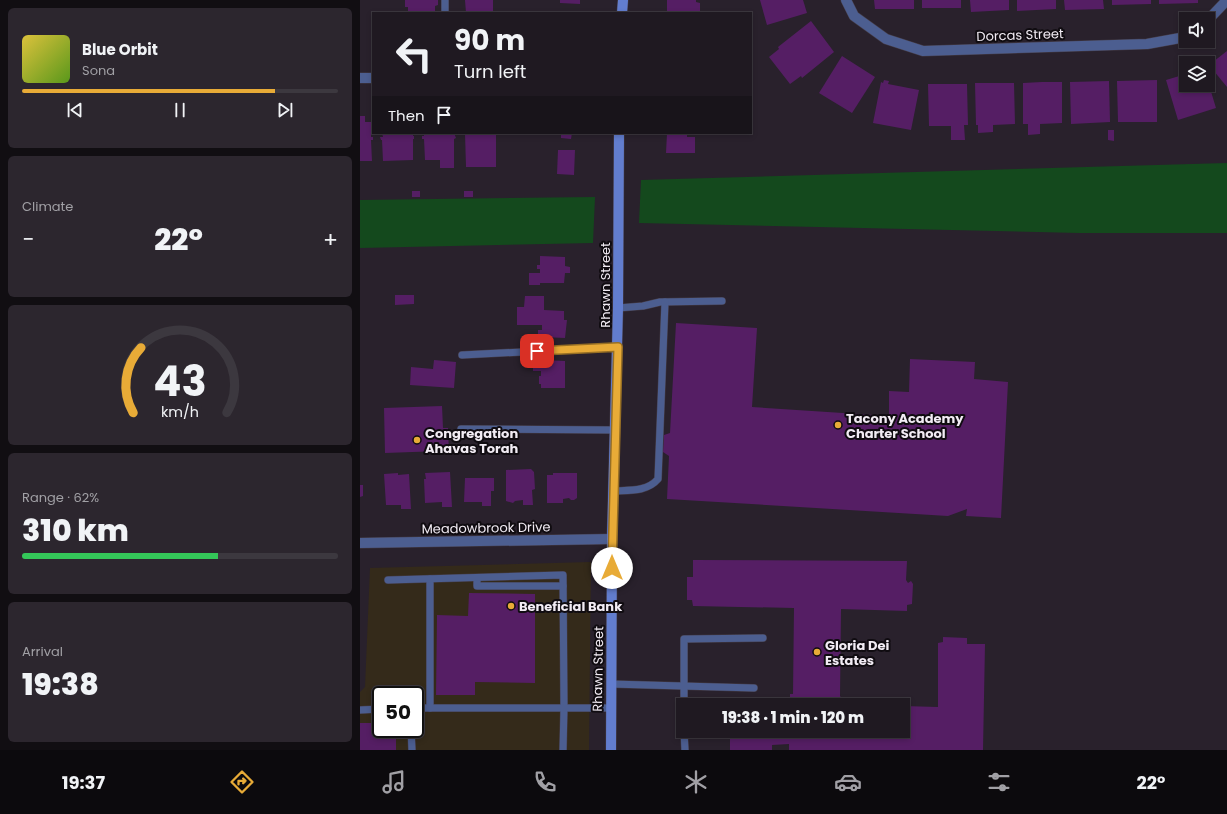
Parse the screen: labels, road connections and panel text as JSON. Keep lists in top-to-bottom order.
{
  "streets": {
    "main road": ["Rhawn Street"],
    "street": ["Dorcas Street", "Meadowbrook Drive"]
  },
  "crossings": [
    ["Rhawn Street", "Meadowbrook Drive"]
  ],
  "places": [
    "Tacony Academy Charter School",
    "Congregation Ahavas Torah",
    "Beneficial Bank",
    "Gloria Dei Estates"
  ],
  "page": {
    "turn": ["90 m", "Turn left"],
    "song": ["Blue Orbit", "Sona"],
    "then": "Then",
    "tile": [
      "Climate",
      ["Range · 62%", "310 km"],
      ["Arrival", "19:38"]
    ],
    "heat": ["−", "22°", "+"],
    "limit": "50",
    "trip": "19:38 · 1 min · 120 m",
    "tabs": ["19:37", "22°"],
    "gauge": ["43", "km/h"]
  }
}
